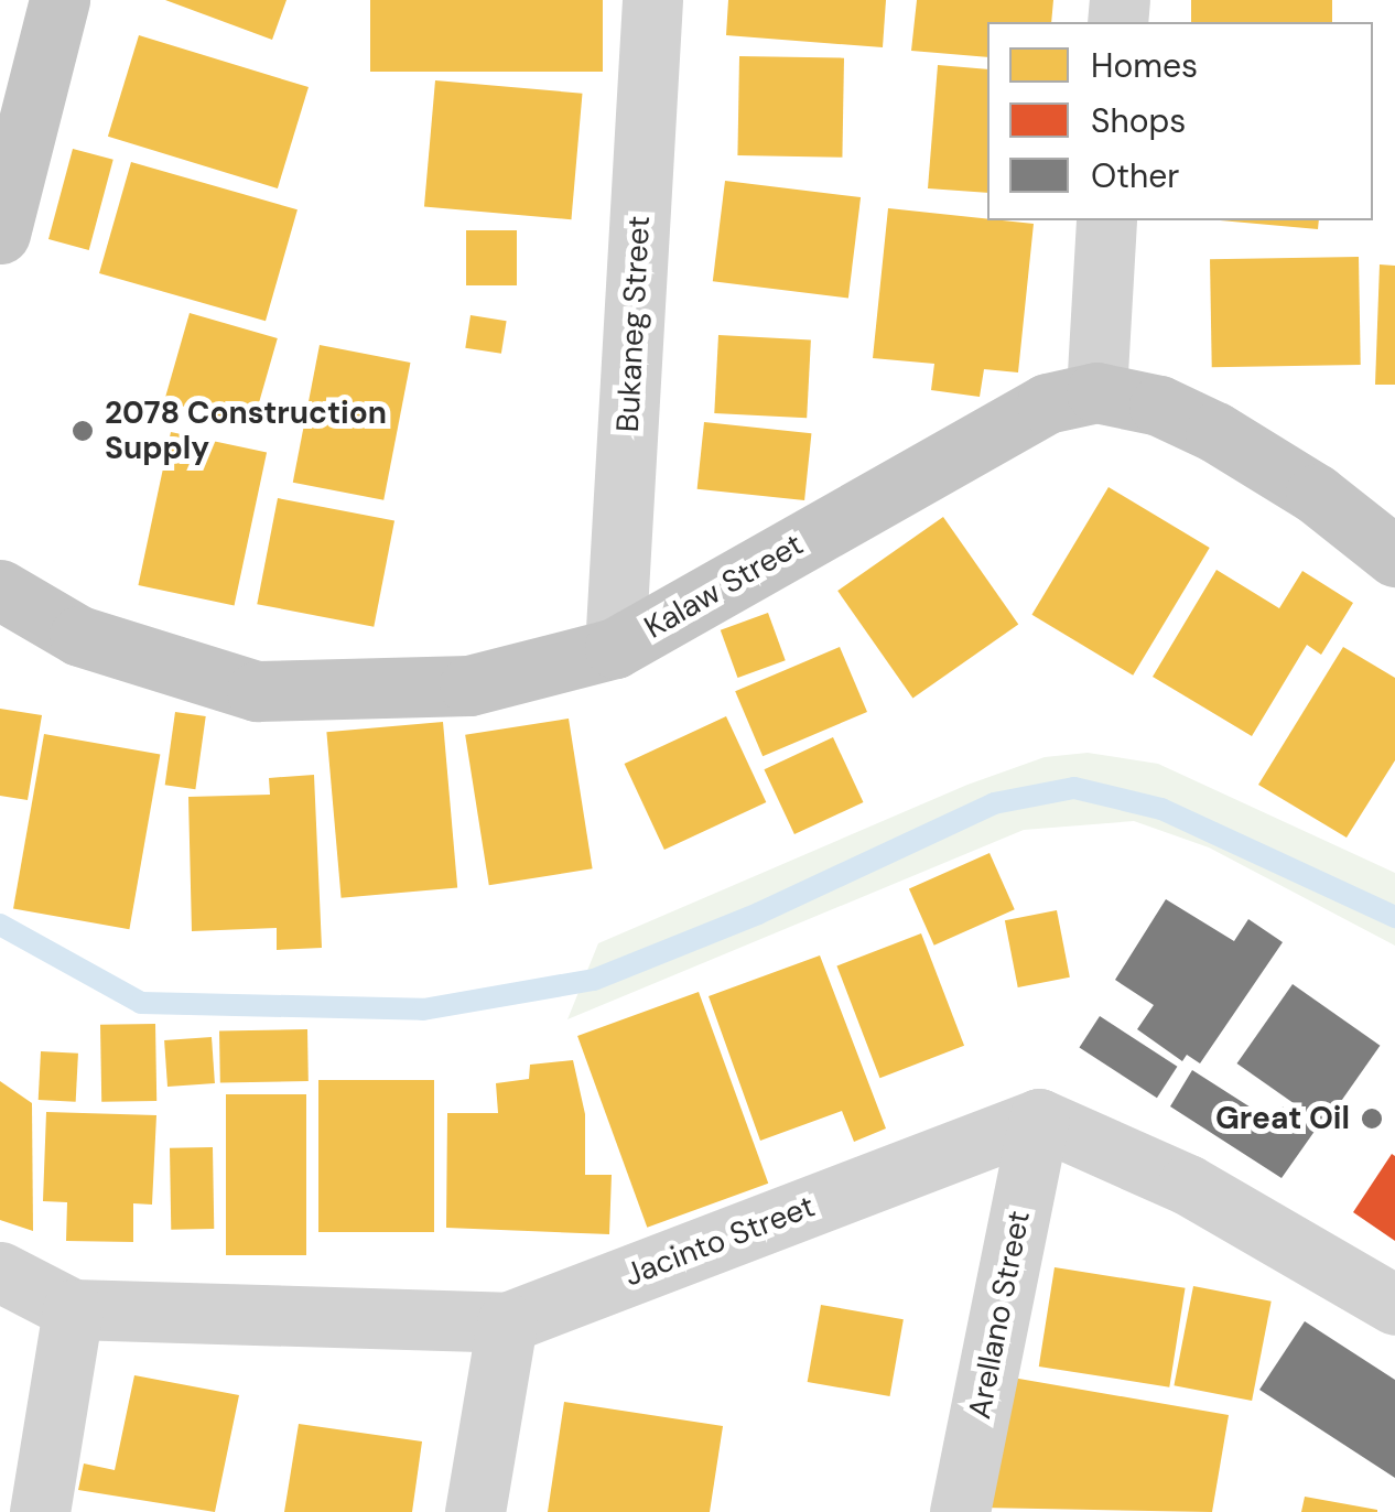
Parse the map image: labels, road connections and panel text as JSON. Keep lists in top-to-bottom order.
{
  "streets": {
    "main road": ["Kalaw Street"],
    "street": ["Bukaneg Street", "Jacinto Street", "Arellano Street"]
  },
  "crossings": [
    ["Bukaneg Street", "Kalaw Street"],
    ["Jacinto Street", "Arellano Street"]
  ],
  "places": ["2078 Construction Supply", "Great Oil"],
  "legend": ["Homes", "Shops", "Other"]
}
